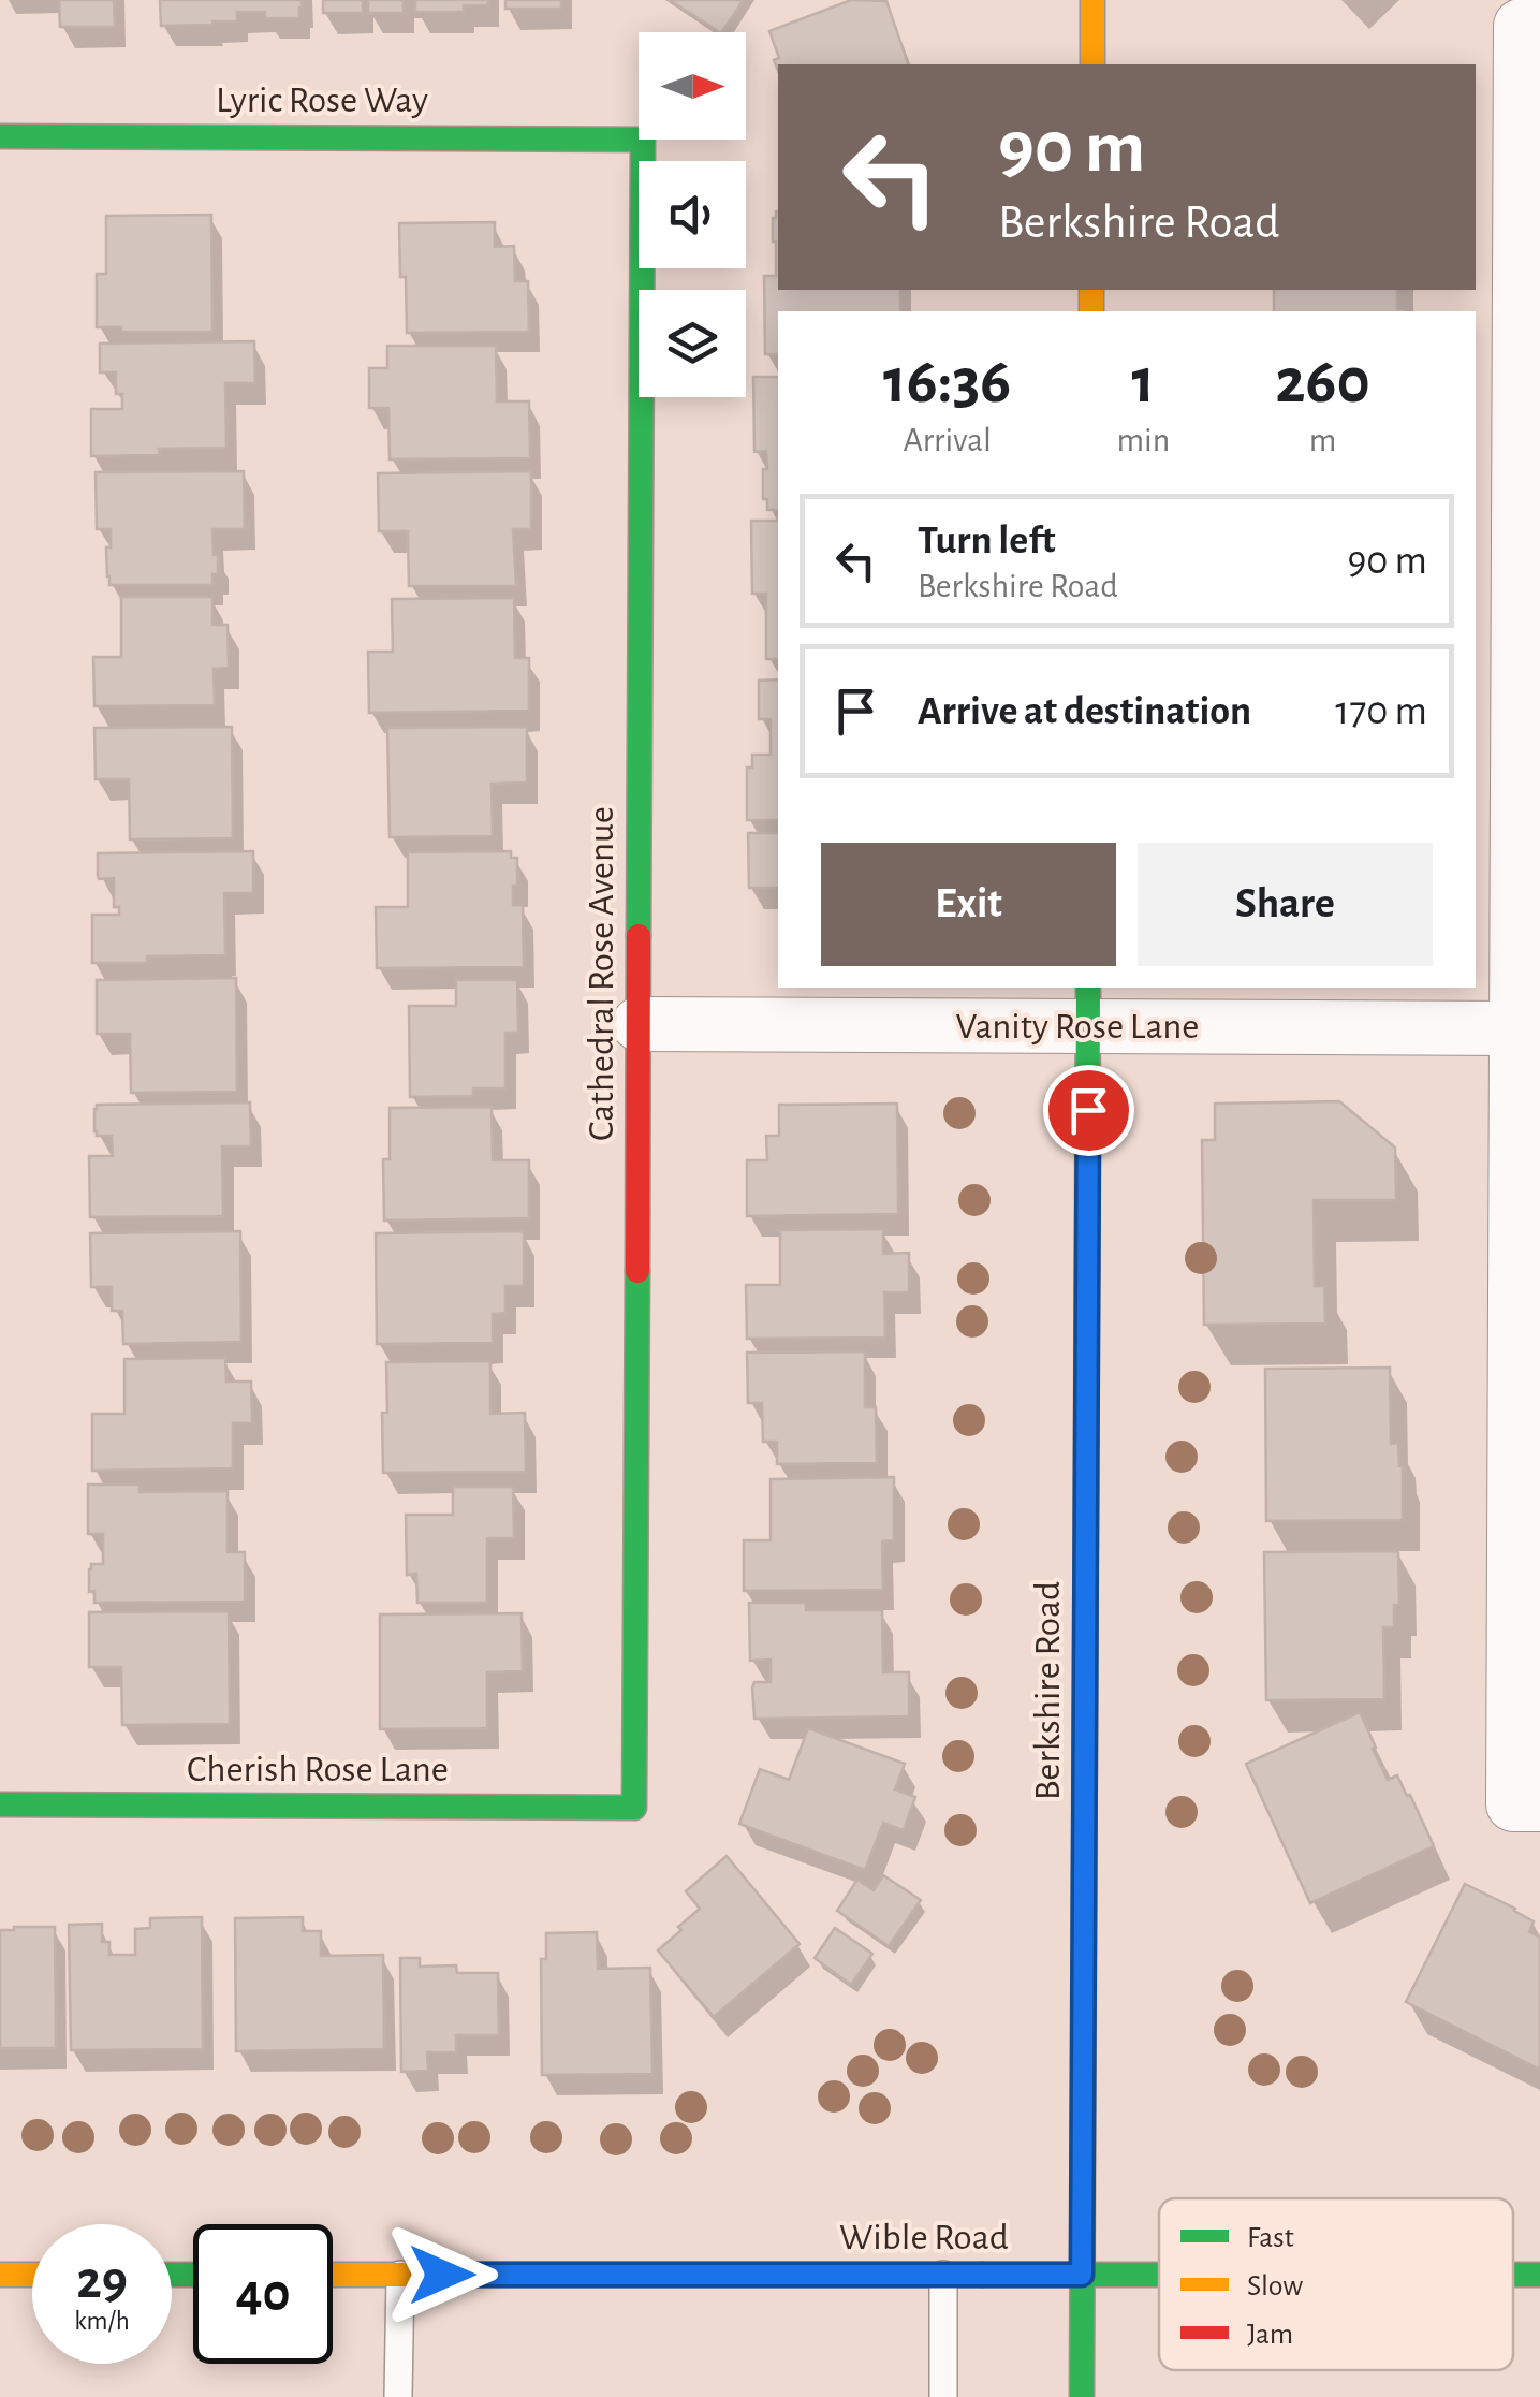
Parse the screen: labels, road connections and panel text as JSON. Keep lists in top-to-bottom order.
{
  "streets": {
    "street": [
      "Lyric Rose Way",
      "Cathedral Rose Avenue",
      "Vanity Rose Lane",
      "Berkshire Road",
      "Cherish Rose Lane",
      "Wible Road"
    ]
  },
  "crossings": [
    ["Cathedral Rose Avenue", "Vanity Rose Lane"],
    ["Cathedral Rose Avenue", "Cherish Rose Lane"],
    ["Vanity Rose Lane", "Berkshire Road"],
    ["Berkshire Road", "Wible Road"]
  ],
  "legend": ["Fast", "Slow", "Jam"],
  "north": "right",
  "page": {
    "turn": ["90 m", "Berkshire Road"],
    "eta": [
      "16:36",
      "Arrival",
      "1",
      "min",
      "260",
      "m"
    ],
    "list": [
      {
        "name": "Turn left",
        "note": "Berkshire Road",
        "value": "90 m"
      },
      {
        "name": "Arrive at destination",
        "value": "170 m"
      }
    ],
    "buttons": ["Exit", "Share"],
    "speed": "29 km/h",
    "limit": "40"
  }
}
